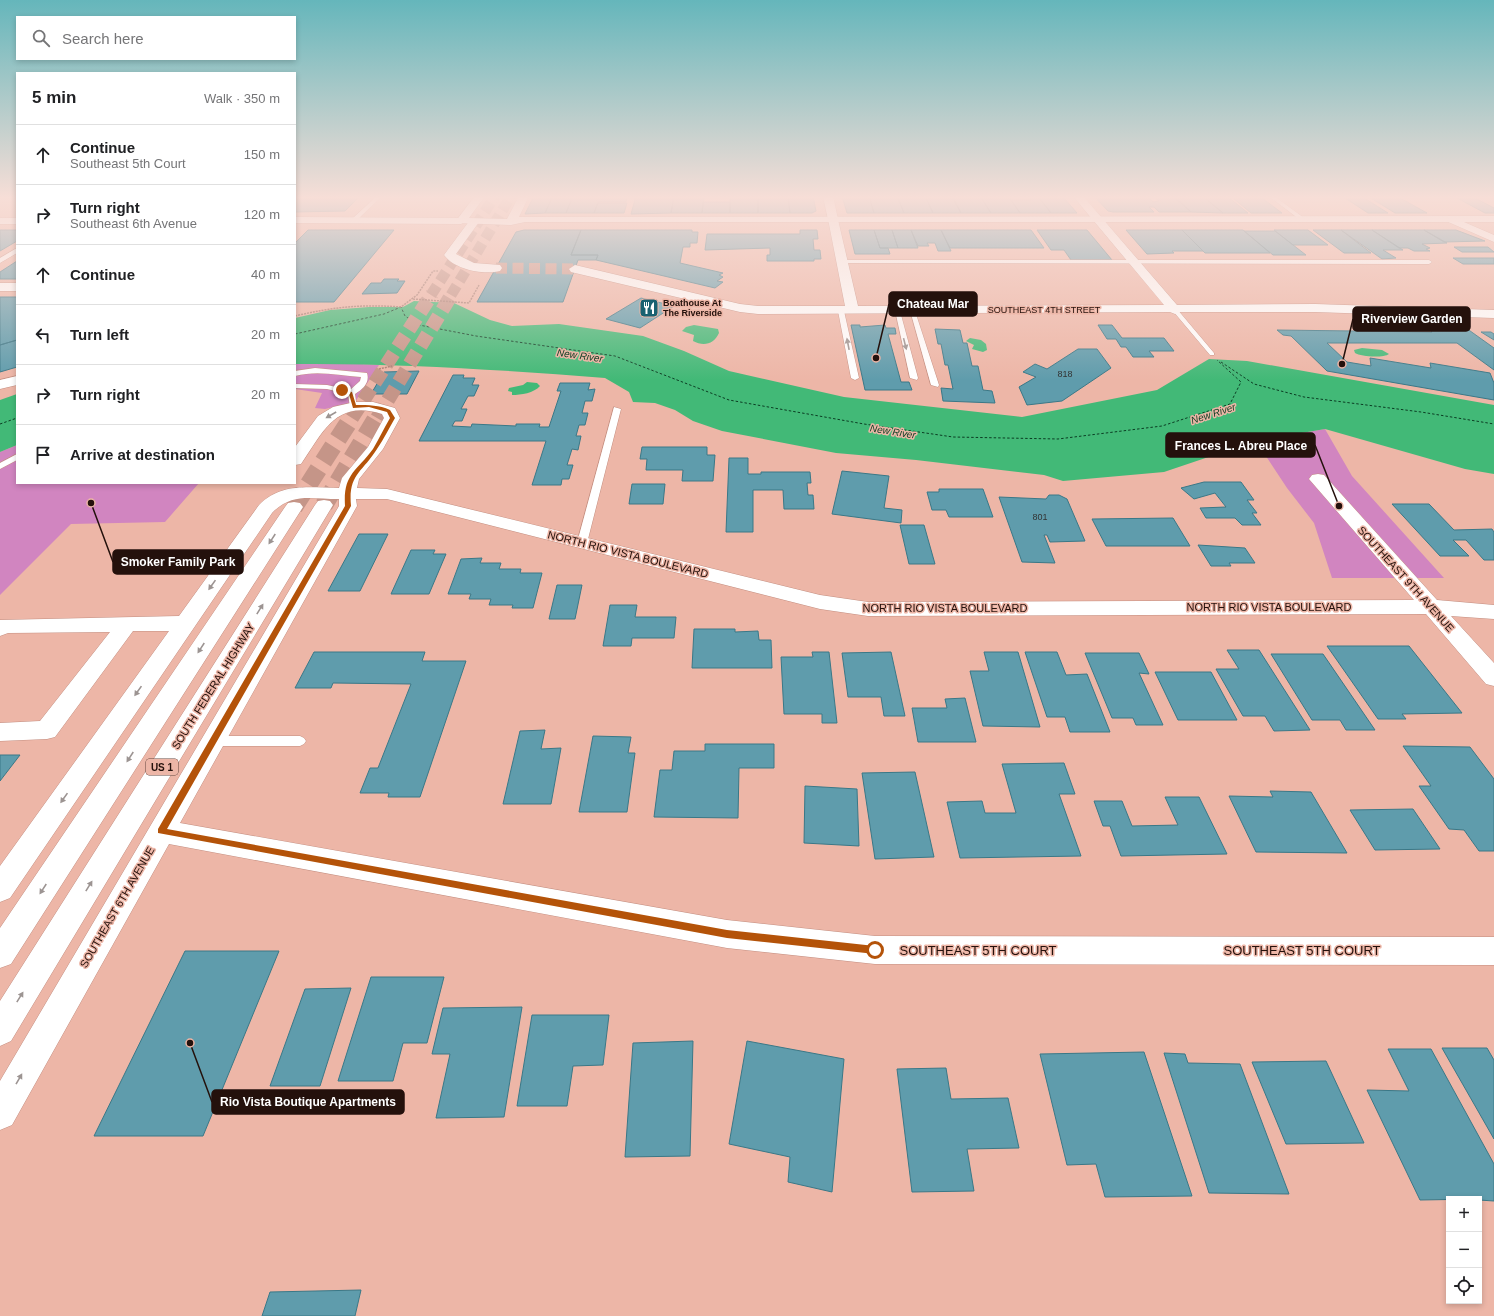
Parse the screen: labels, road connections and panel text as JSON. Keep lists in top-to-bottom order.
{
  "streets": {
    "street": [
      "SOUTHEAST 4TH STREET",
      "NORTH RIO VISTA BOULEVARD",
      "SOUTHEAST 9TH AVENUE",
      "SOUTH FEDERAL HIGHWAY",
      "US 1",
      "SOUTHEAST 6TH AVENUE",
      "SOUTHEAST 5TH COURT"
    ]
  },
  "crossings": [
    ["NORTH RIO VISTA BOULEVARD", "SOUTHEAST 9TH AVENUE"],
    ["NORTH RIO VISTA BOULEVARD", "US 1"],
    ["NORTH RIO VISTA BOULEVARD", "SOUTHEAST 6TH AVENUE"],
    ["SOUTHEAST 6TH AVENUE", "SOUTHEAST 5TH COURT"]
  ],
  "water": ["New River"],
  "places": {
    "restaurant": ["Boathouse At The Riverside"],
    "other": [
      "Chateau Mar",
      "Riverview Garden",
      "Smoker Family Park",
      "Frances L. Abreu Place",
      "Rio Vista Boutique Apartments"
    ]
  },
  "house_numbers": ["818", "801"],
  "page": {
    "search": "Search here",
    "heading": ["5 min", "Walk · 350 m"],
    "list": [
      ["Continue", "Southeast 5th Court", "150 m"],
      ["Turn right", "Southeast 6th Avenue", "120 m"],
      ["Continue", "40 m"],
      ["Turn left", "20 m"],
      ["Turn right", "20 m"],
      "Arrive at destination"
    ],
    "map_buttons": ["+", "−"]
  }
}
